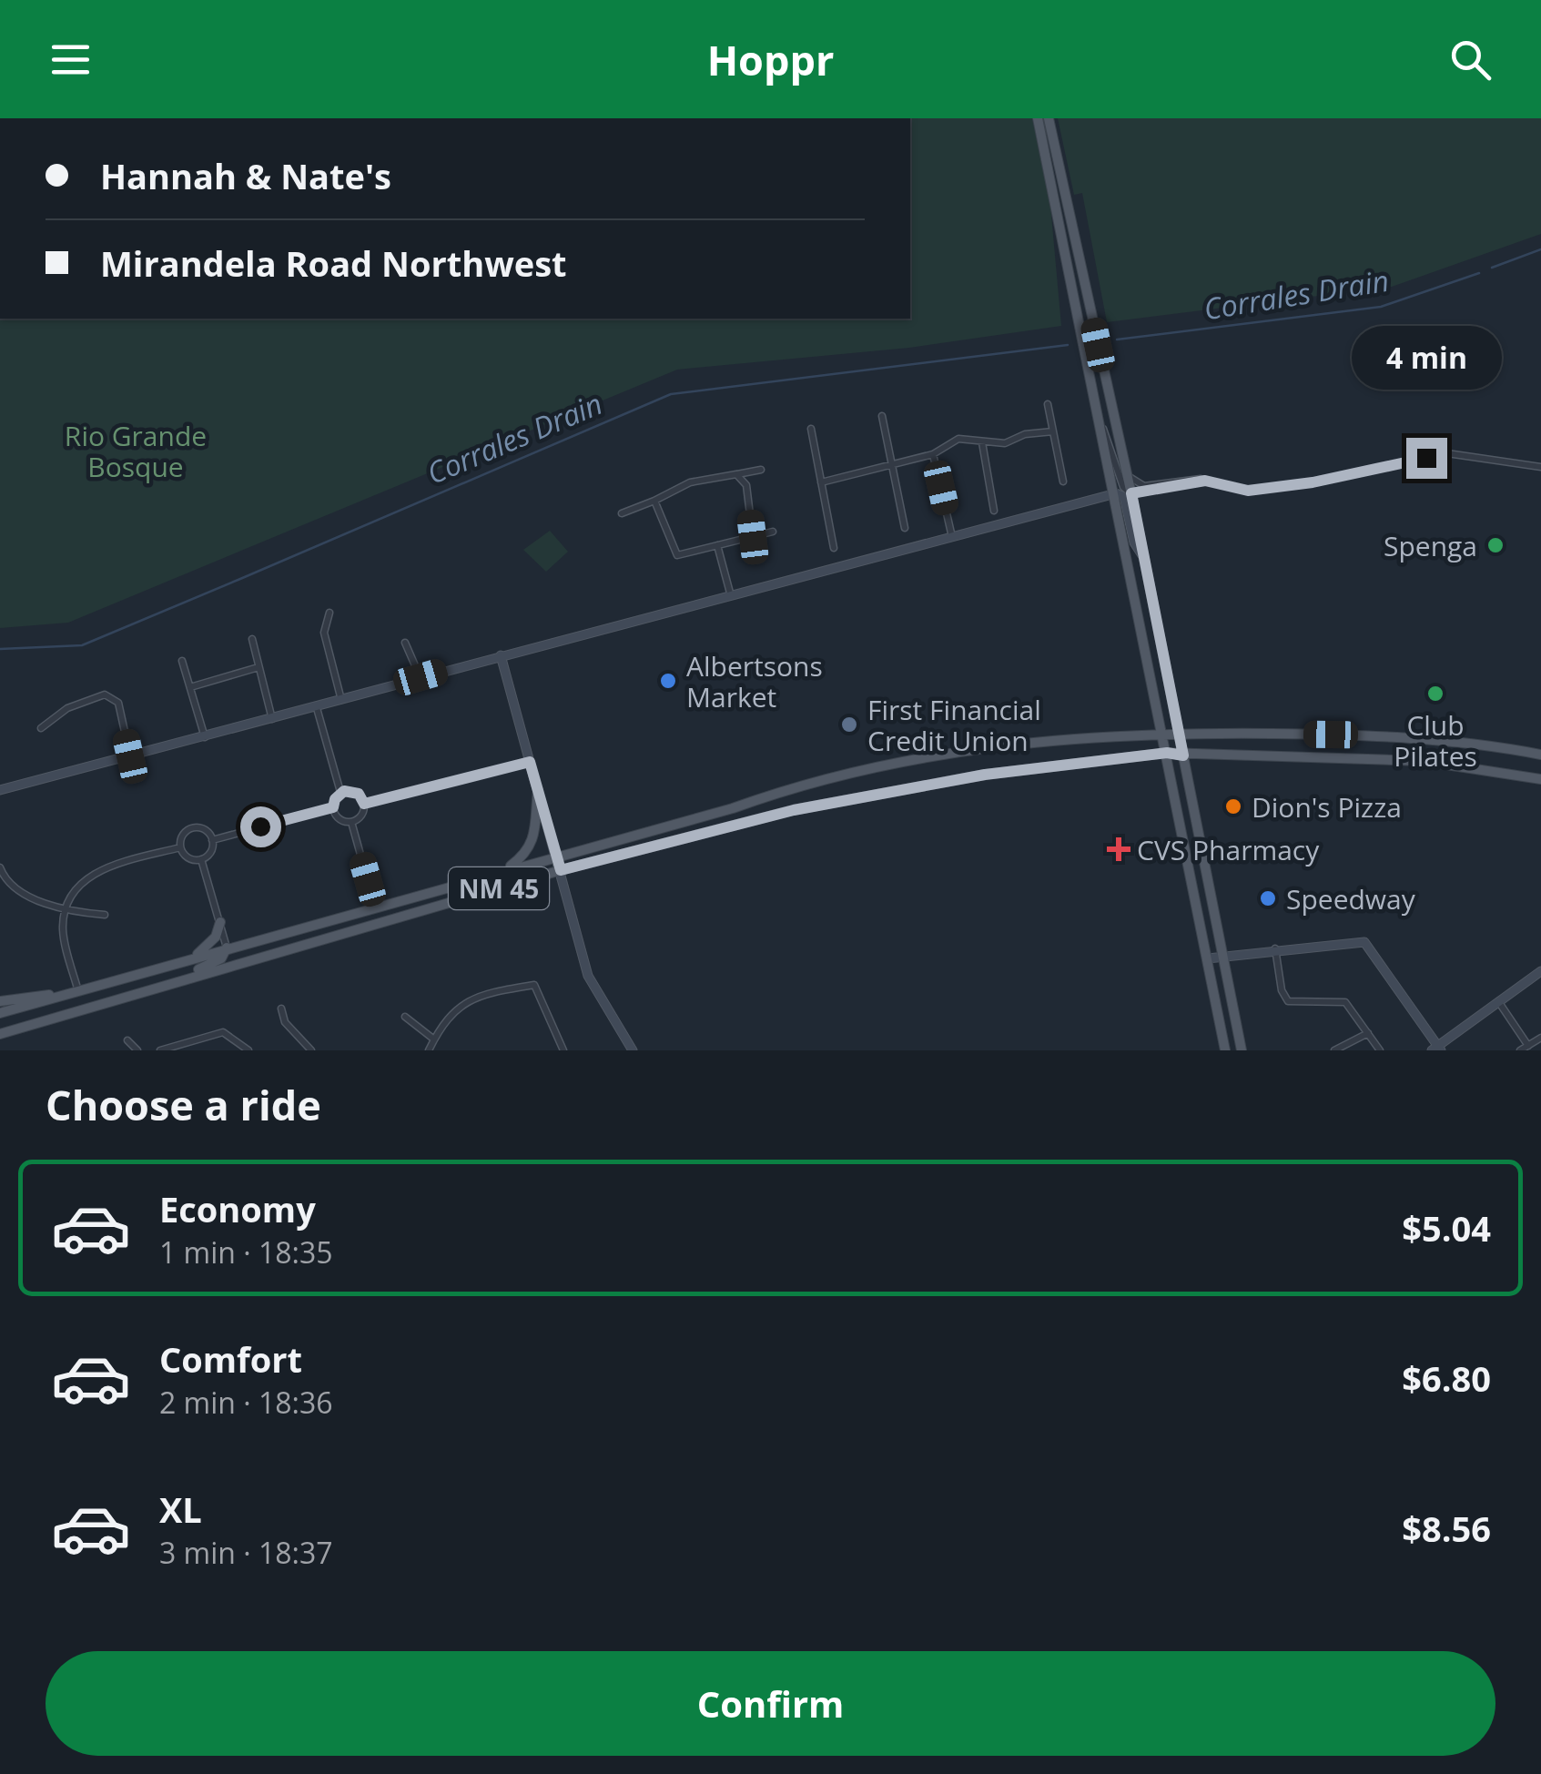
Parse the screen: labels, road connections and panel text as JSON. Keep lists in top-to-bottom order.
{
  "streets": {
    "main road": ["NM 45"]
  },
  "water": ["Corrales Drain"],
  "parks": ["Rio Grande Bosque"],
  "places": {
    "other": [
      "Spenga",
      "Albertsons Market",
      "Club Pilates",
      "First Financial Credit Union",
      "Dion's Pizza",
      "Speedway"
    ],
    "health": ["CVS Pharmacy"]
  },
  "page": {
    "header": "Hoppr",
    "banner": ["Hannah & Nate's", "Mirandela Road Northwest"],
    "bubble": "4 min",
    "heading": "Choose a ride",
    "list": [
      {
        "name": "Economy",
        "note": "1 min · 18:35",
        "value": "$5.04"
      },
      {
        "name": "Comfort",
        "note": "2 min · 18:36",
        "value": "$6.80"
      },
      {
        "name": "XL",
        "note": "3 min · 18:37",
        "value": "$8.56"
      }
    ],
    "buttons": "Confirm"
  }
}
